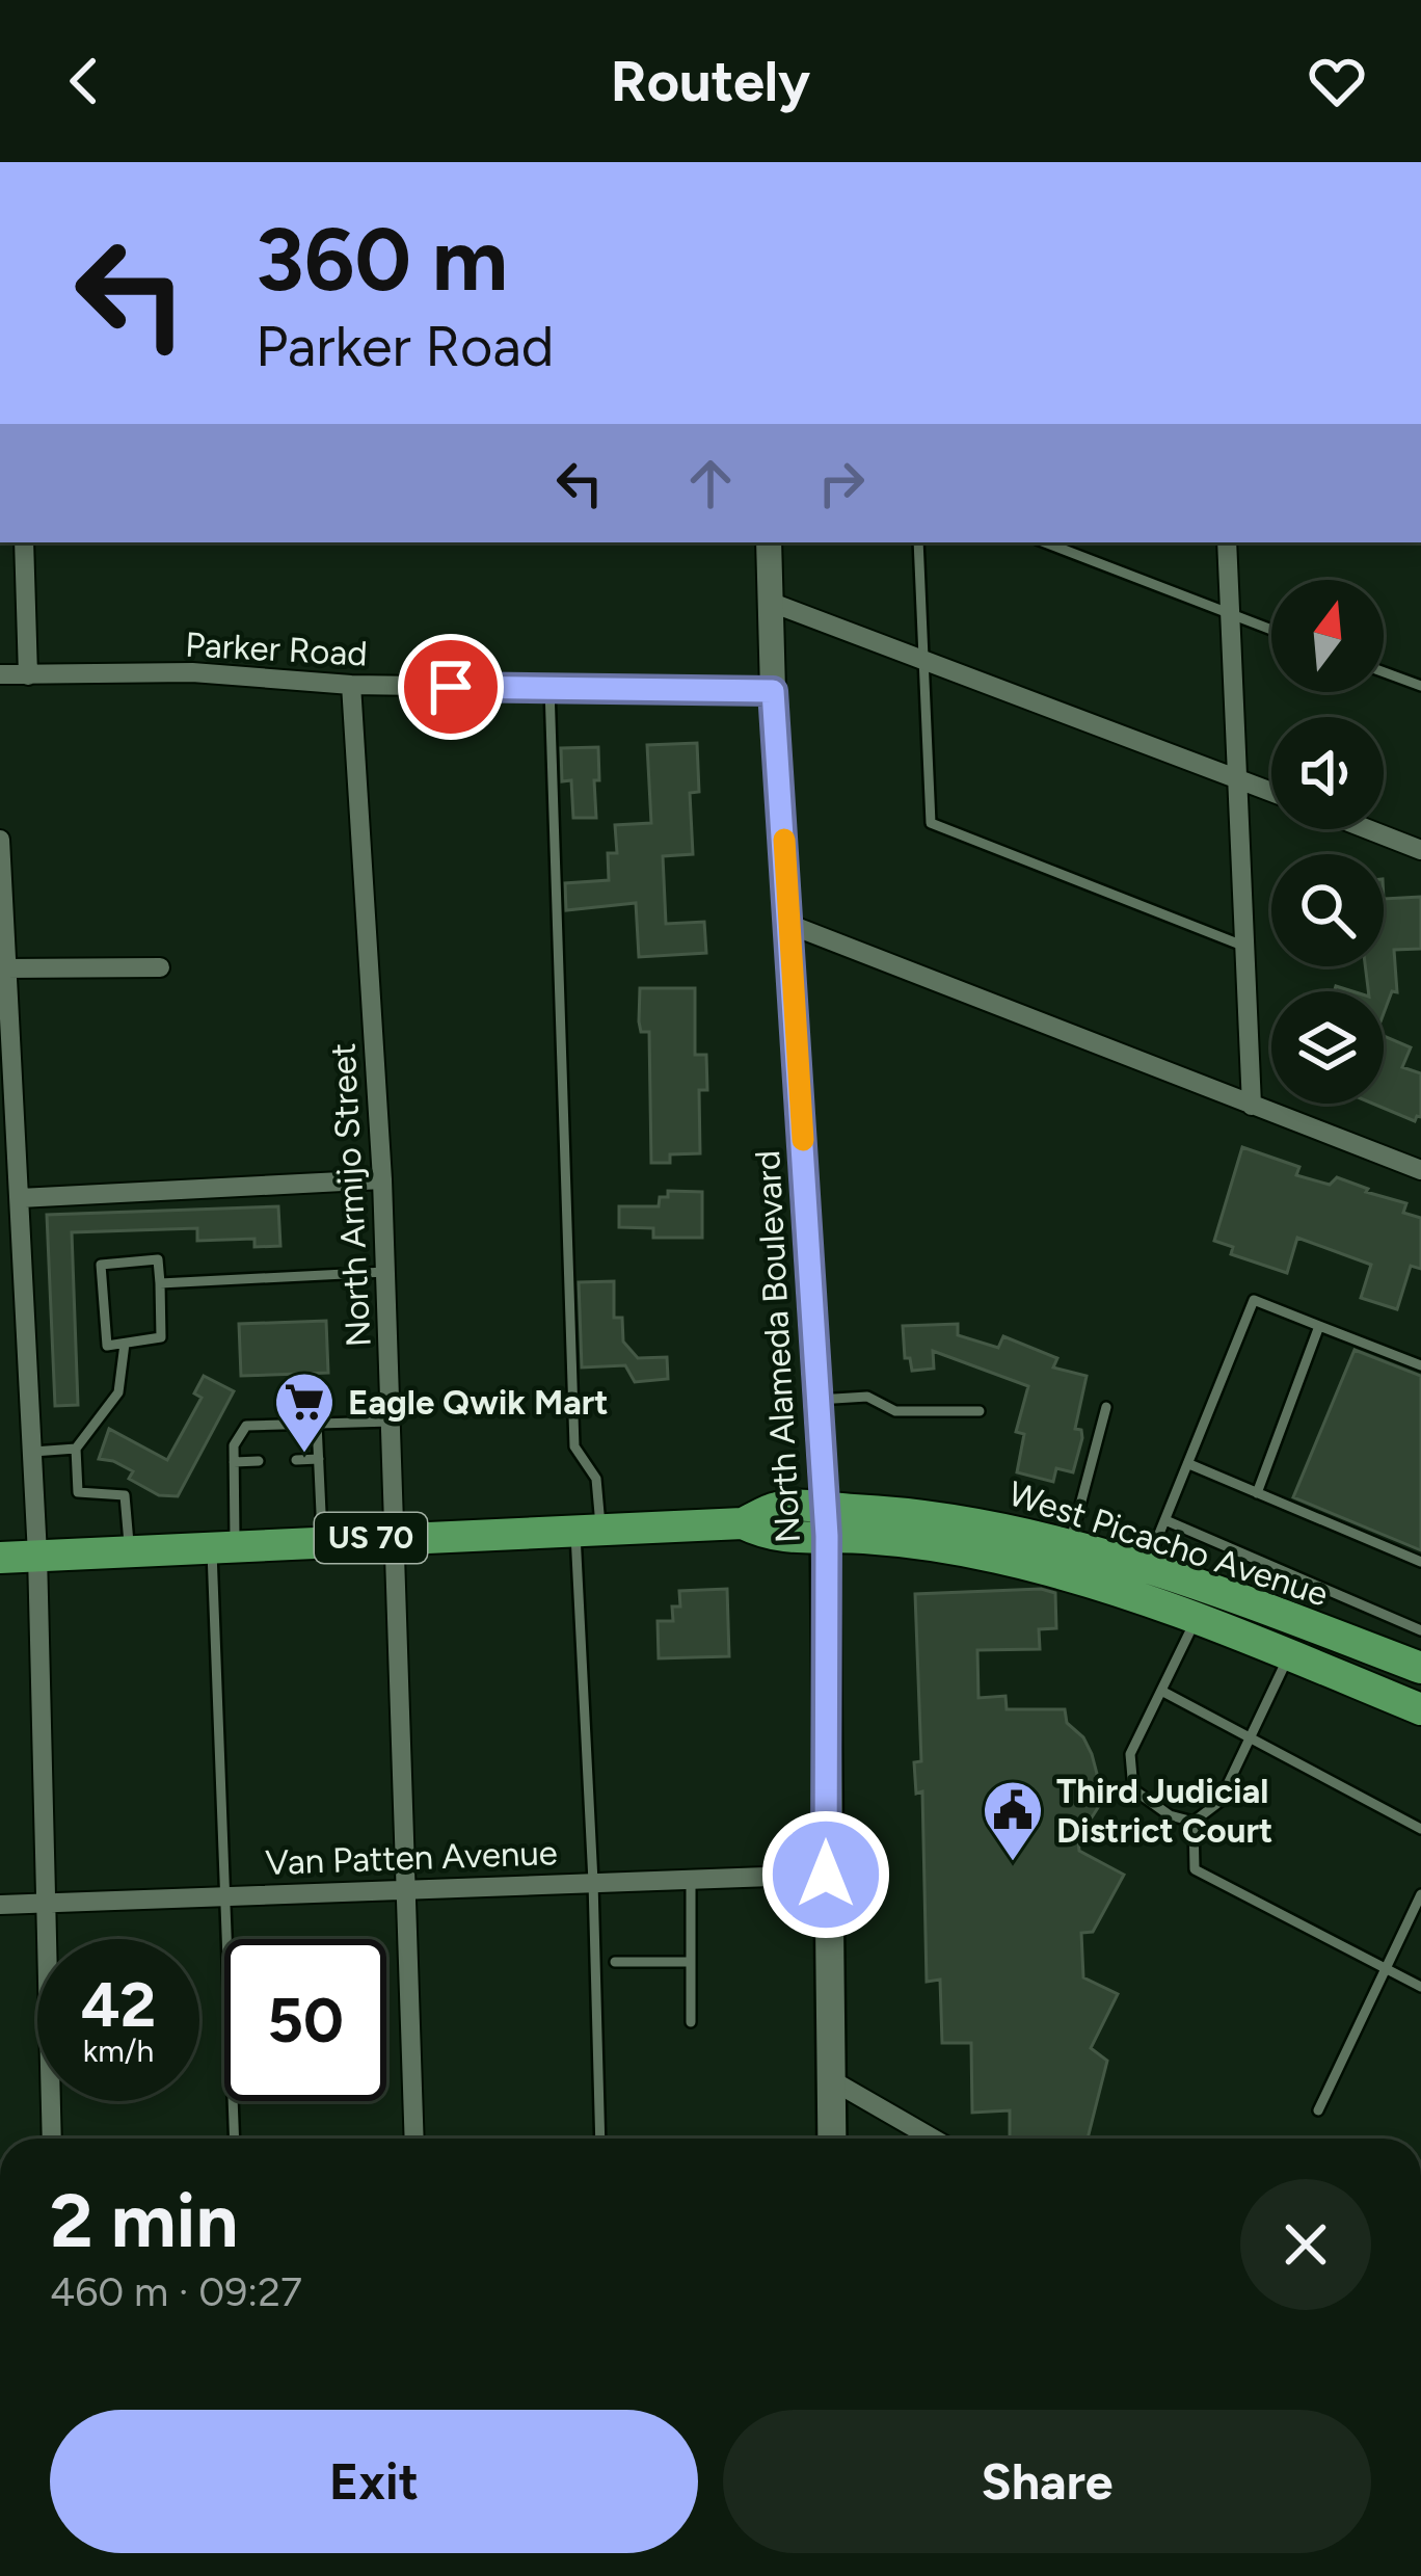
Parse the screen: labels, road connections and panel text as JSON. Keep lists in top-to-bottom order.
{
  "streets": {
    "main road": ["North Alameda Boulevard", "US 70", "West Picacho Avenue"],
    "street": ["Parker Road", "North Armijo Street", "Van Patten Avenue"]
  },
  "crossings": [
    ["Parker Road", "North Armijo Street"],
    ["Parker Road", "North Alameda Boulevard"],
    ["North Armijo Street", "West Picacho Avenue"],
    ["North Armijo Street", "Van Patten Avenue"],
    ["North Alameda Boulevard", "West Picacho Avenue"],
    ["North Alameda Boulevard", "Van Patten Avenue"]
  ],
  "places": {
    "supermarket": ["Eagle Qwik Mart"],
    "public building": ["Third Judicial District Court"]
  },
  "north": "top",
  "page": {
    "header": "Routely",
    "turn": ["360 m", "Parker Road"],
    "speed": "42 km/h",
    "limit": "50",
    "heading": ["2 min", "460 m · 09:27"],
    "buttons": ["Exit", "Share"]
  }
}
